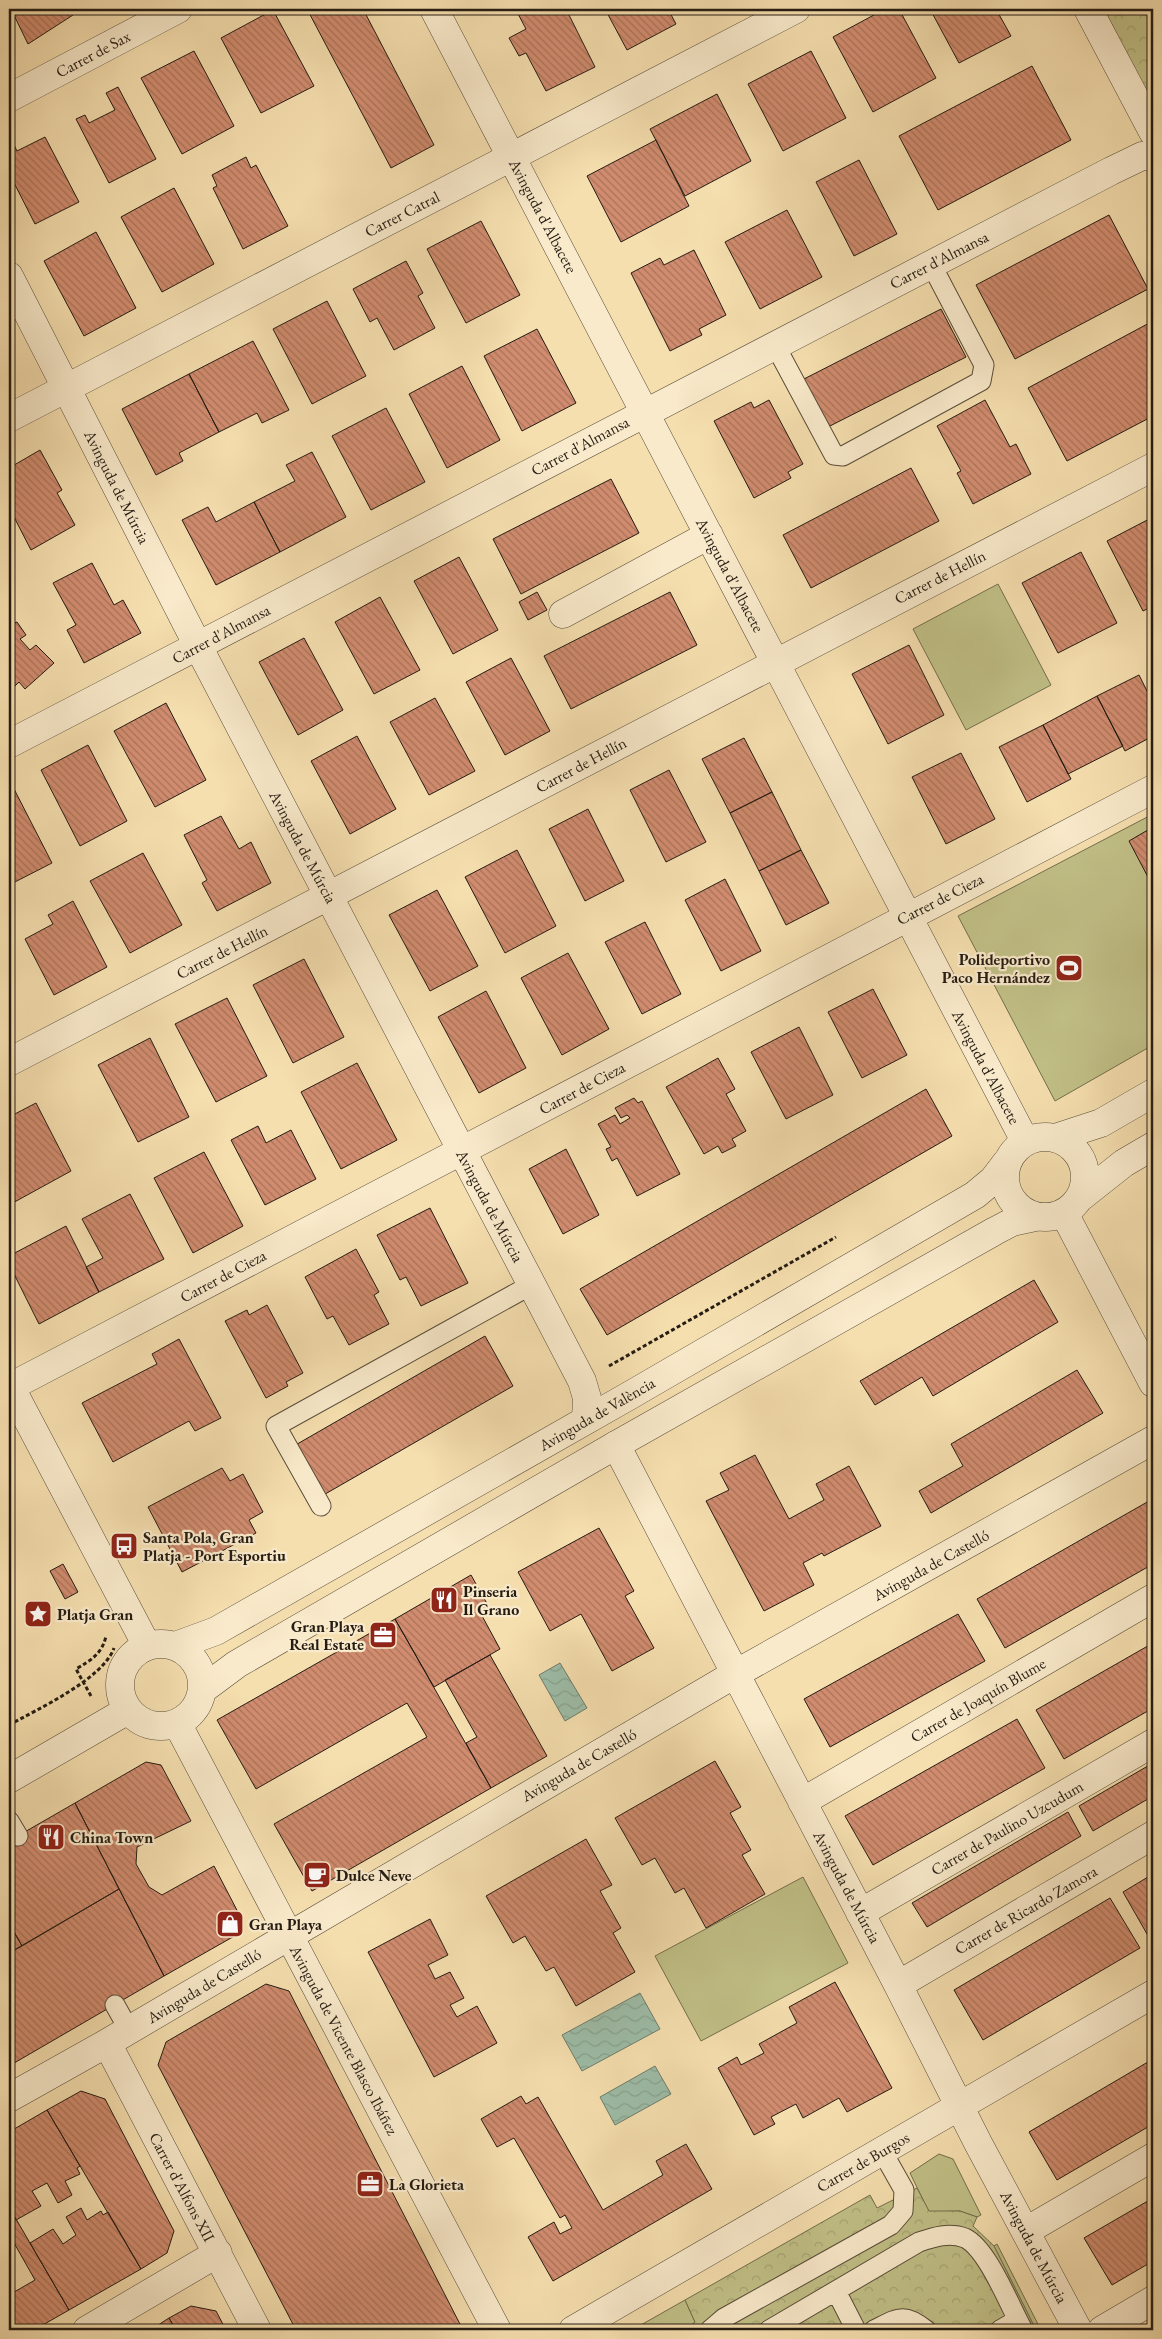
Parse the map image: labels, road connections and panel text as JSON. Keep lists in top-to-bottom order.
{
  "streets": {
    "street": [
      "Carrer de Sax",
      "Carrer Catral",
      "Avinguda d'Albacete",
      "Carrer d'Almansa",
      "Avinguda de Múrcia",
      "Carrer de Hellín",
      "Carrer de Cieza",
      "Avinguda de València",
      "Avinguda de Castelló",
      "Carrer de Joaquín Blume",
      "Carrer de Paulino Uzcudum",
      "Carrer de Ricardo Zamora",
      "Avinguda de Vicente Blasco Ibáñez",
      "Carrer de Burgos",
      "Carrer d'Alfons XII"
    ]
  },
  "crossings": [
    ["Carrer Catral", "Avinguda d'Albacete"],
    ["Carrer Catral", "Avinguda de Múrcia"],
    ["Avinguda d'Albacete", "Carrer d'Almansa"],
    ["Avinguda d'Albacete", "Carrer de Hellín"],
    ["Avinguda d'Albacete", "Carrer de Cieza"],
    ["Avinguda d'Albacete", "Avinguda de València"],
    ["Carrer d'Almansa", "Avinguda de Múrcia"],
    ["Avinguda de Múrcia", "Carrer de Hellín"],
    ["Avinguda de Múrcia", "Carrer de Cieza"],
    ["Avinguda de Múrcia", "Avinguda de València"],
    ["Avinguda de Múrcia", "Avinguda de Castelló"],
    ["Avinguda de Múrcia", "Carrer de Joaquín Blume"],
    ["Avinguda de Múrcia", "Carrer de Paulino Uzcudum"],
    ["Avinguda de Múrcia", "Carrer de Ricardo Zamora"],
    ["Avinguda de Múrcia", "Carrer de Burgos"],
    ["Avinguda de València", "Avinguda de Vicente Blasco Ibáñez"],
    ["Avinguda de Castelló", "Avinguda de Vicente Blasco Ibáñez"],
    ["Avinguda de Castelló", "Carrer d'Alfons XII"]
  ],
  "places": {
    "sports": ["Polideportivo Paco Hernández"],
    "bus stop": ["Santa Pola, Gran Platja - Port Esportiu"],
    "restaurant": ["Pinseria Il Grano", "China Town"],
    "place": ["Platja Gran"],
    "office": ["Gran Playa Real Estate", "La Glorieta"],
    "cafe": ["Dulce Neve"],
    "shop": ["Gran Playa"]
  }
}
